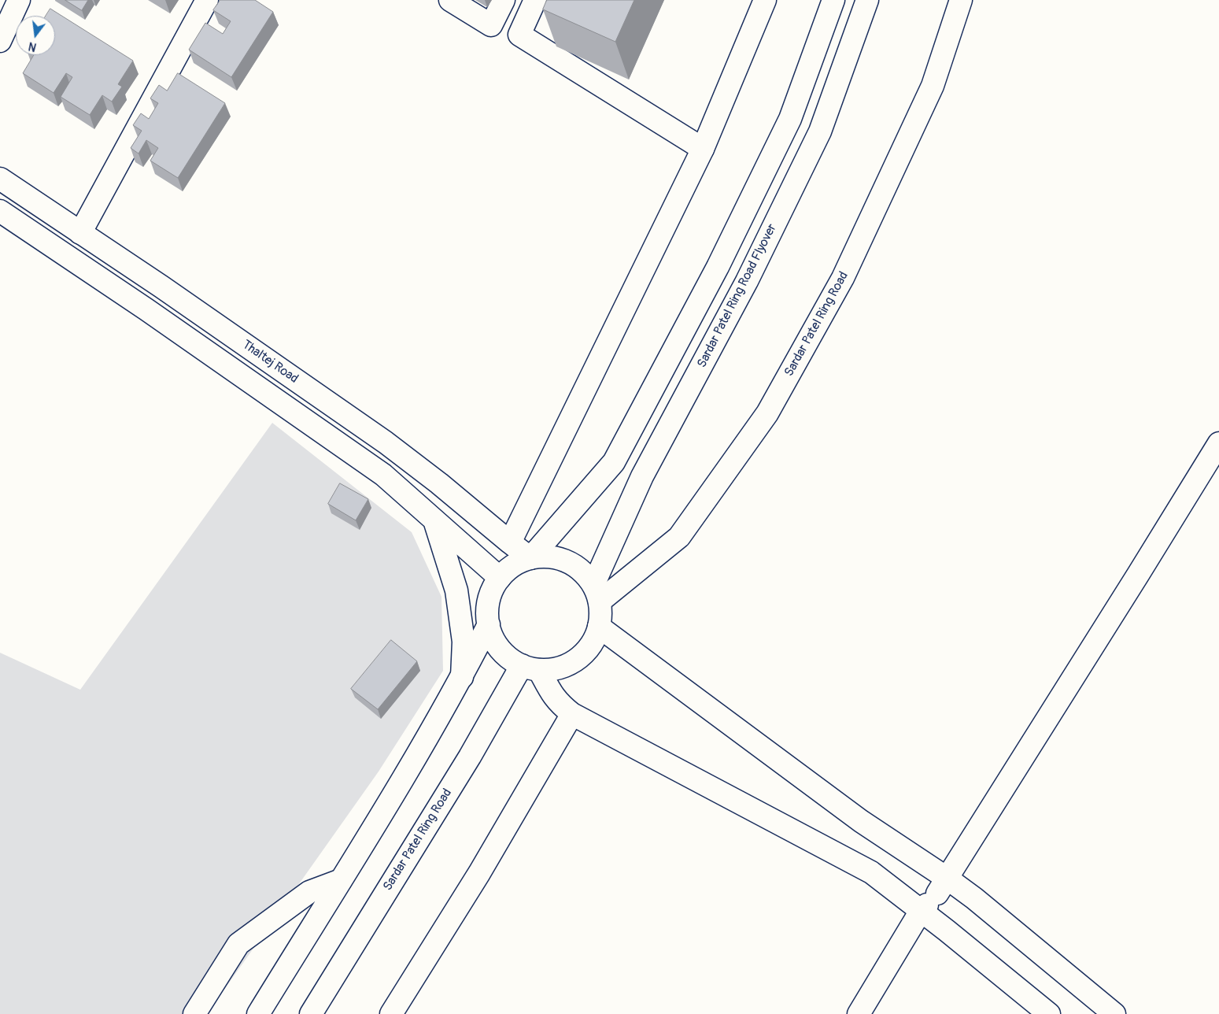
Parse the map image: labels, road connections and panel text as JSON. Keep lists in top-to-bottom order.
{
  "streets": {
    "main road": ["Sardar Patel Ring Road Flyover", "Sardar Patel Ring Road", "Thaltej Road"]
  },
  "crossings": [
    ["Sardar Patel Ring Road Flyover", "Sardar Patel Ring Road"],
    ["Sardar Patel Ring Road Flyover", "Thaltej Road"],
    ["Sardar Patel Ring Road", "Thaltej Road"]
  ],
  "north": "bottom"
}
